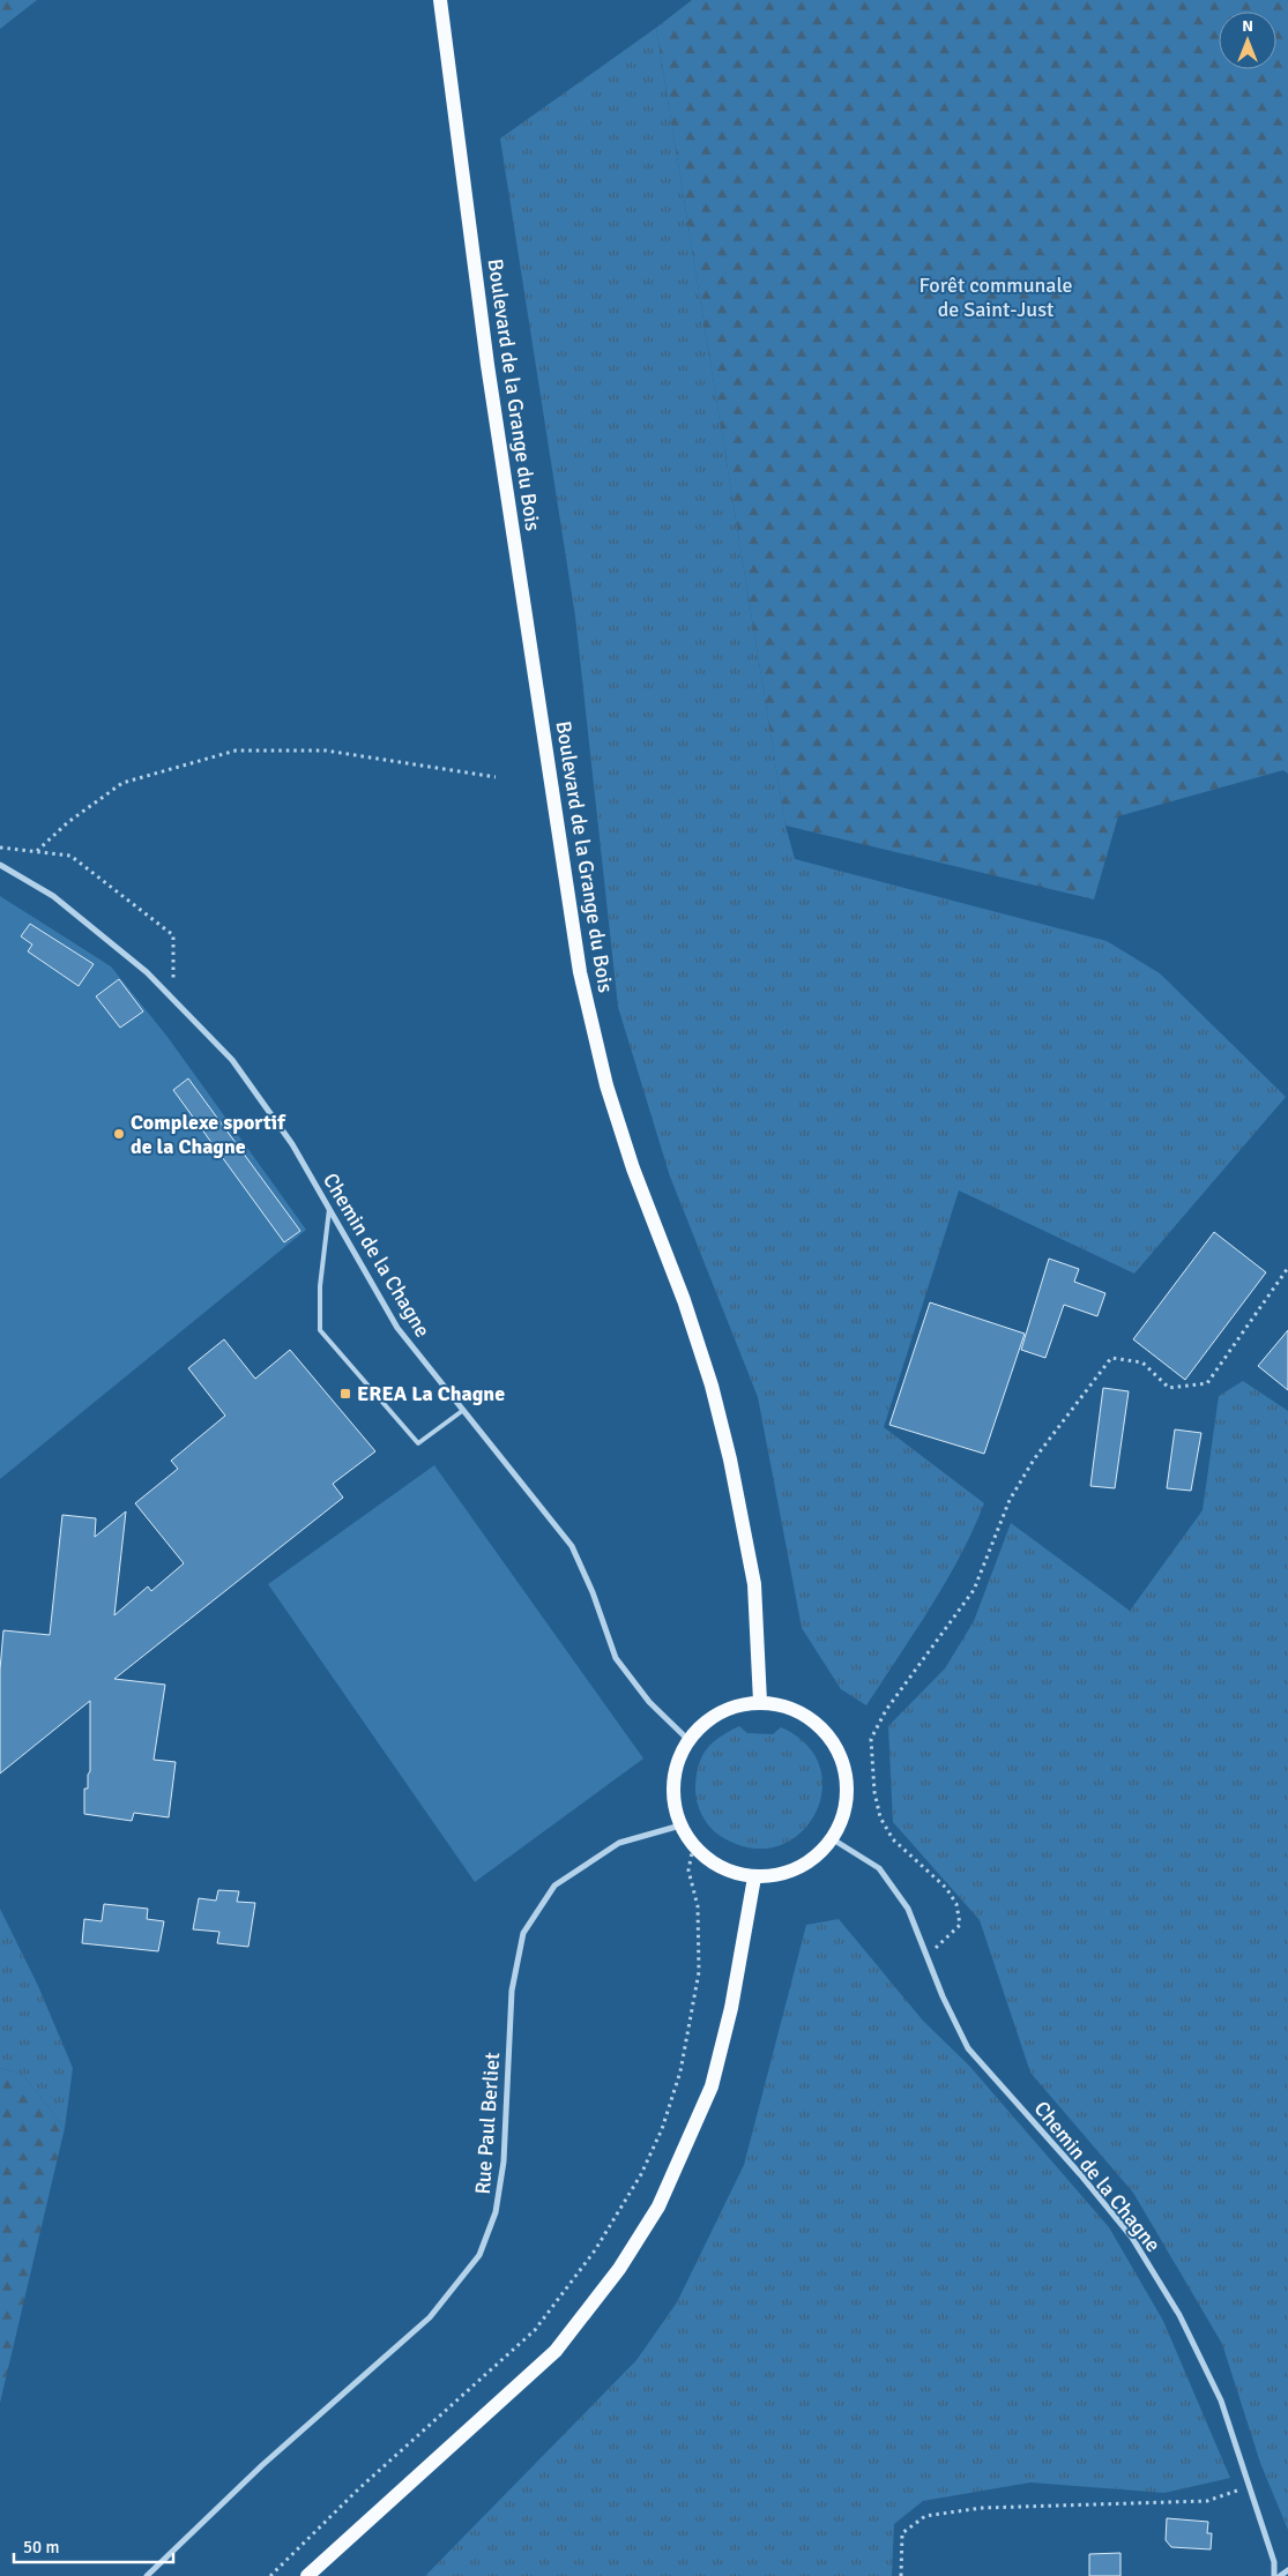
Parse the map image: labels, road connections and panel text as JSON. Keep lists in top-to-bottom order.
{
  "streets": {
    "main road": ["Boulevard de la Grange du Bois"],
    "street": ["Chemin de la Chagne", "Rue Paul Berliet"]
  },
  "crossings": [
    ["Boulevard de la Grange du Bois", "Chemin de la Chagne"],
    ["Boulevard de la Grange du Bois", "Rue Paul Berliet"],
    ["Chemin de la Chagne", "Rue Paul Berliet"]
  ],
  "parks": ["Forêt communale de Saint-Just"],
  "places": {
    "other": ["Complexe sportif de la Chagne"],
    "transit": ["EREA La Chagne"]
  },
  "scale_bar": "50 m",
  "north": "top"
}
